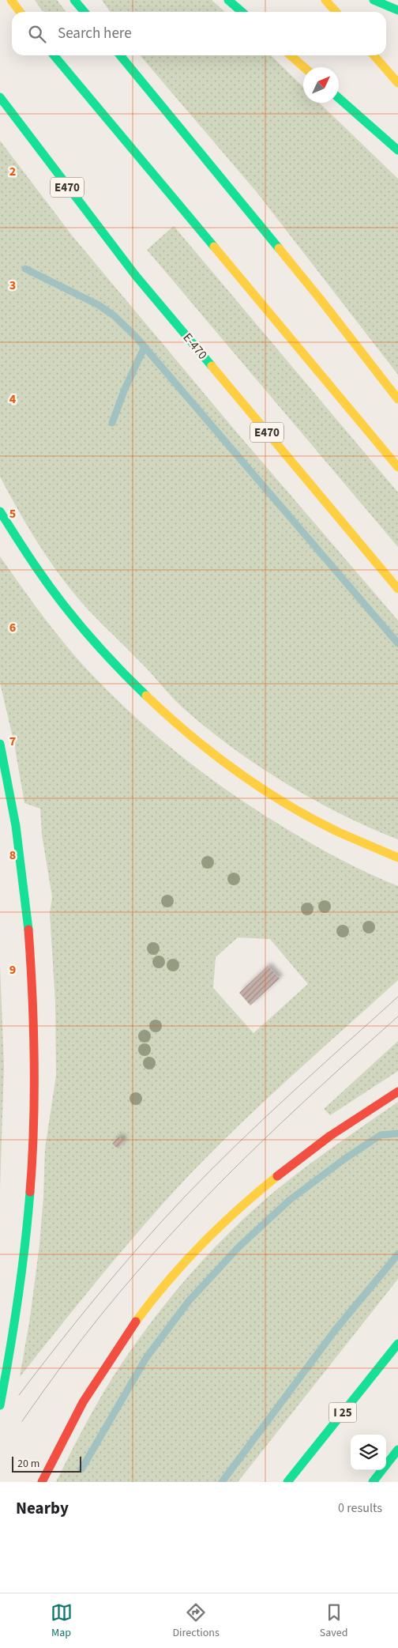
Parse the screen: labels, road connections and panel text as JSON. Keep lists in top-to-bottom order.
{
  "streets": {
    "highway": ["E470", "E-470", "I 25"]
  },
  "scale_bar": "20 m",
  "north": "top right",
  "page": {
    "search": "Search here",
    "scale": "20 m",
    "heading": ["Nearby", "0 results"],
    "nav": ["Map", "Directions", "Saved"]
  },
  "grid": {
    "rows": [
      "2",
      "3",
      "4",
      "5",
      "6",
      "7",
      "8",
      "9"
    ]
  }
}
